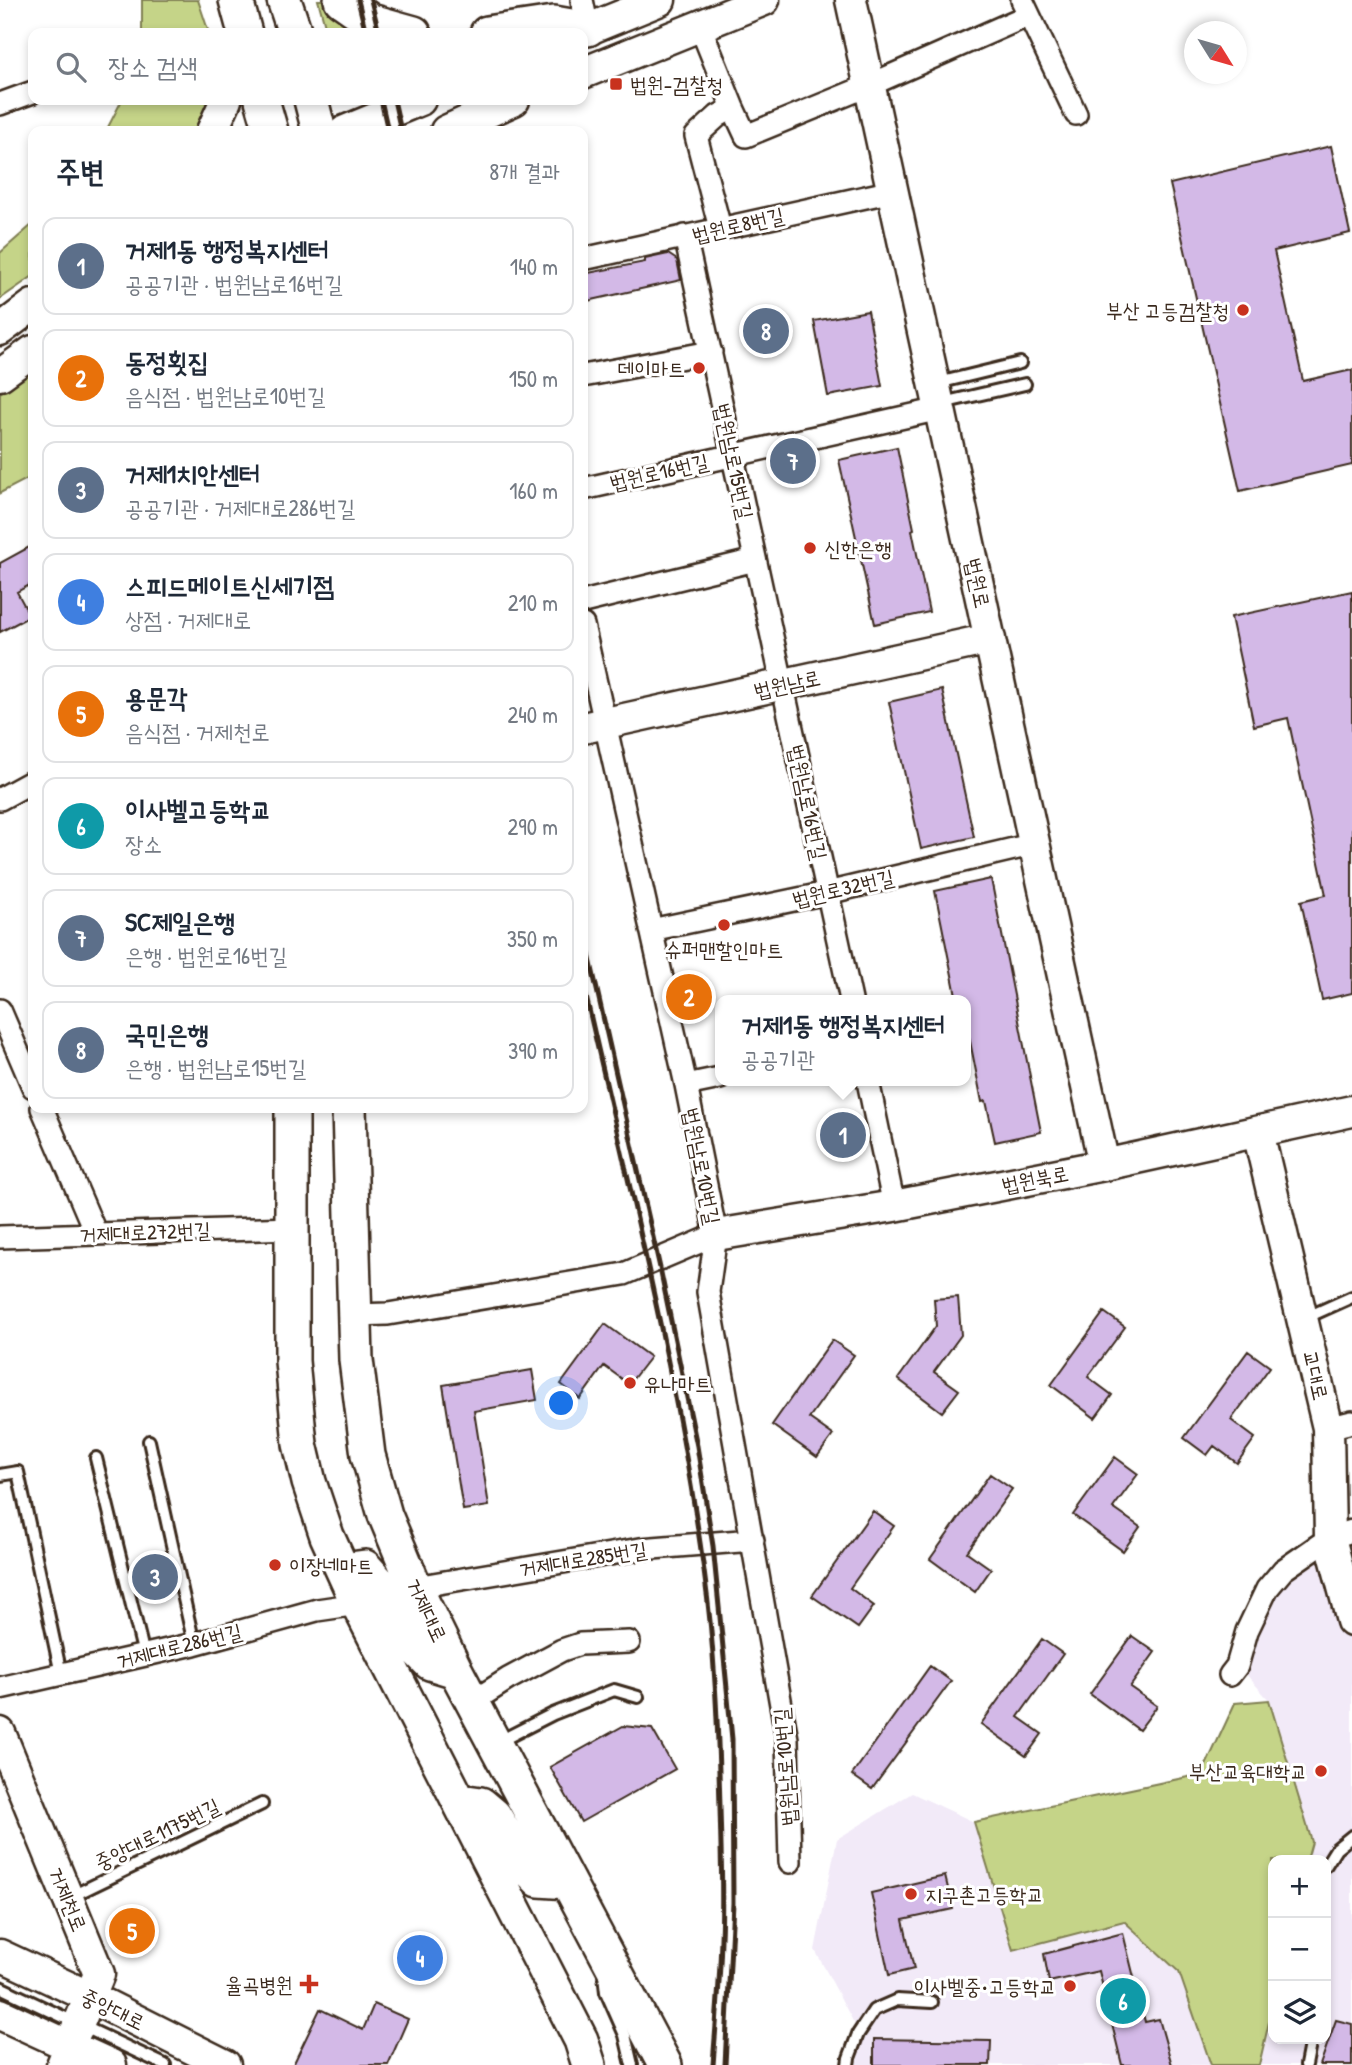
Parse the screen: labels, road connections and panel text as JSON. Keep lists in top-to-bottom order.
{
  "streets": {
    "main road": [
      "법원로",
      "법원남로",
      "법원북로",
      "교대로",
      "거제대로",
      "거제천로",
      "중앙대로"
    ],
    "street": [
      "법원로8번길",
      "법원남로15번길",
      "법원로16번길",
      "법원남로16번길",
      "법원로32번길",
      "법원남로10번길",
      "거제대로272번길",
      "거제대로285번길",
      "거제대로286번길"
    ],
    "lane": ["중앙대로1175번길"]
  },
  "crossings": [
    ["법원로8번길", "법원남로15번길"],
    ["법원로8번길", "법원로"],
    ["법원남로15번길", "법원로16번길"],
    ["법원남로15번길", "법원남로"],
    ["법원남로15번길", "법원남로16번길"],
    ["법원로16번길", "법원로"],
    ["법원로", "법원남로"],
    ["법원로", "법원로32번길"],
    ["법원로", "법원북로"],
    ["법원남로", "법원남로16번길"],
    ["법원남로", "법원남로10번길"],
    ["법원남로16번길", "법원로32번길"],
    ["법원로32번길", "법원남로10번길"],
    ["법원남로10번길", "법원북로"],
    ["법원남로10번길", "거제대로285번길"],
    ["법원북로", "교대로"],
    ["거제대로285번길", "거제대로"],
    ["중앙대로1175번길", "거제천로"],
    ["거제천로", "중앙대로"]
  ],
  "places": {
    "transit": ["법원-검찰청"],
    "other": [
      "부산 고등검찰청",
      "데이마트",
      "신한은행",
      "슈퍼맨할인마트",
      "유나마트",
      "이장네마트",
      "부산교육대학교",
      "지구촌고등학교",
      "이사벨중•고등학교"
    ],
    "health": ["율곡병원"]
  },
  "north": "bottom right",
  "page": {
    "search": "장소 검색",
    "heading": ["주변", "8개 결과"],
    "list": [
      {
        "mark": "1",
        "name": "거제1동 행정복지센터",
        "note": "공공기관 · 법원남로16번길",
        "value": "140 m"
      },
      {
        "mark": "2",
        "name": "동정횟집",
        "note": "음식점 · 법원남로10번길",
        "value": "150 m"
      },
      {
        "mark": "3",
        "name": "거제1치안센터",
        "note": "공공기관 · 거제대로286번길",
        "value": "160 m"
      },
      {
        "mark": "4",
        "name": "스피드메이트신세기점",
        "note": "상점 · 거제대로",
        "value": "210 m"
      },
      {
        "mark": "5",
        "name": "용문각",
        "note": "음식점 · 거제천로",
        "value": "240 m"
      },
      {
        "mark": "6",
        "name": "이사벨고등학교",
        "note": "장소",
        "value": "290 m"
      },
      {
        "mark": "7",
        "name": "SC제일은행",
        "note": "은행 · 법원로16번길",
        "value": "350 m"
      },
      {
        "mark": "8",
        "name": "국민은행",
        "note": "은행 · 법원남로15번길",
        "value": "390 m"
      }
    ],
    "pins": [
      "8",
      "7",
      "2",
      "1",
      "3",
      "5",
      "4",
      "6"
    ],
    "popup": ["거제1동 행정복지센터", "공공기관"],
    "map_buttons": ["+", "−"]
  }
}
